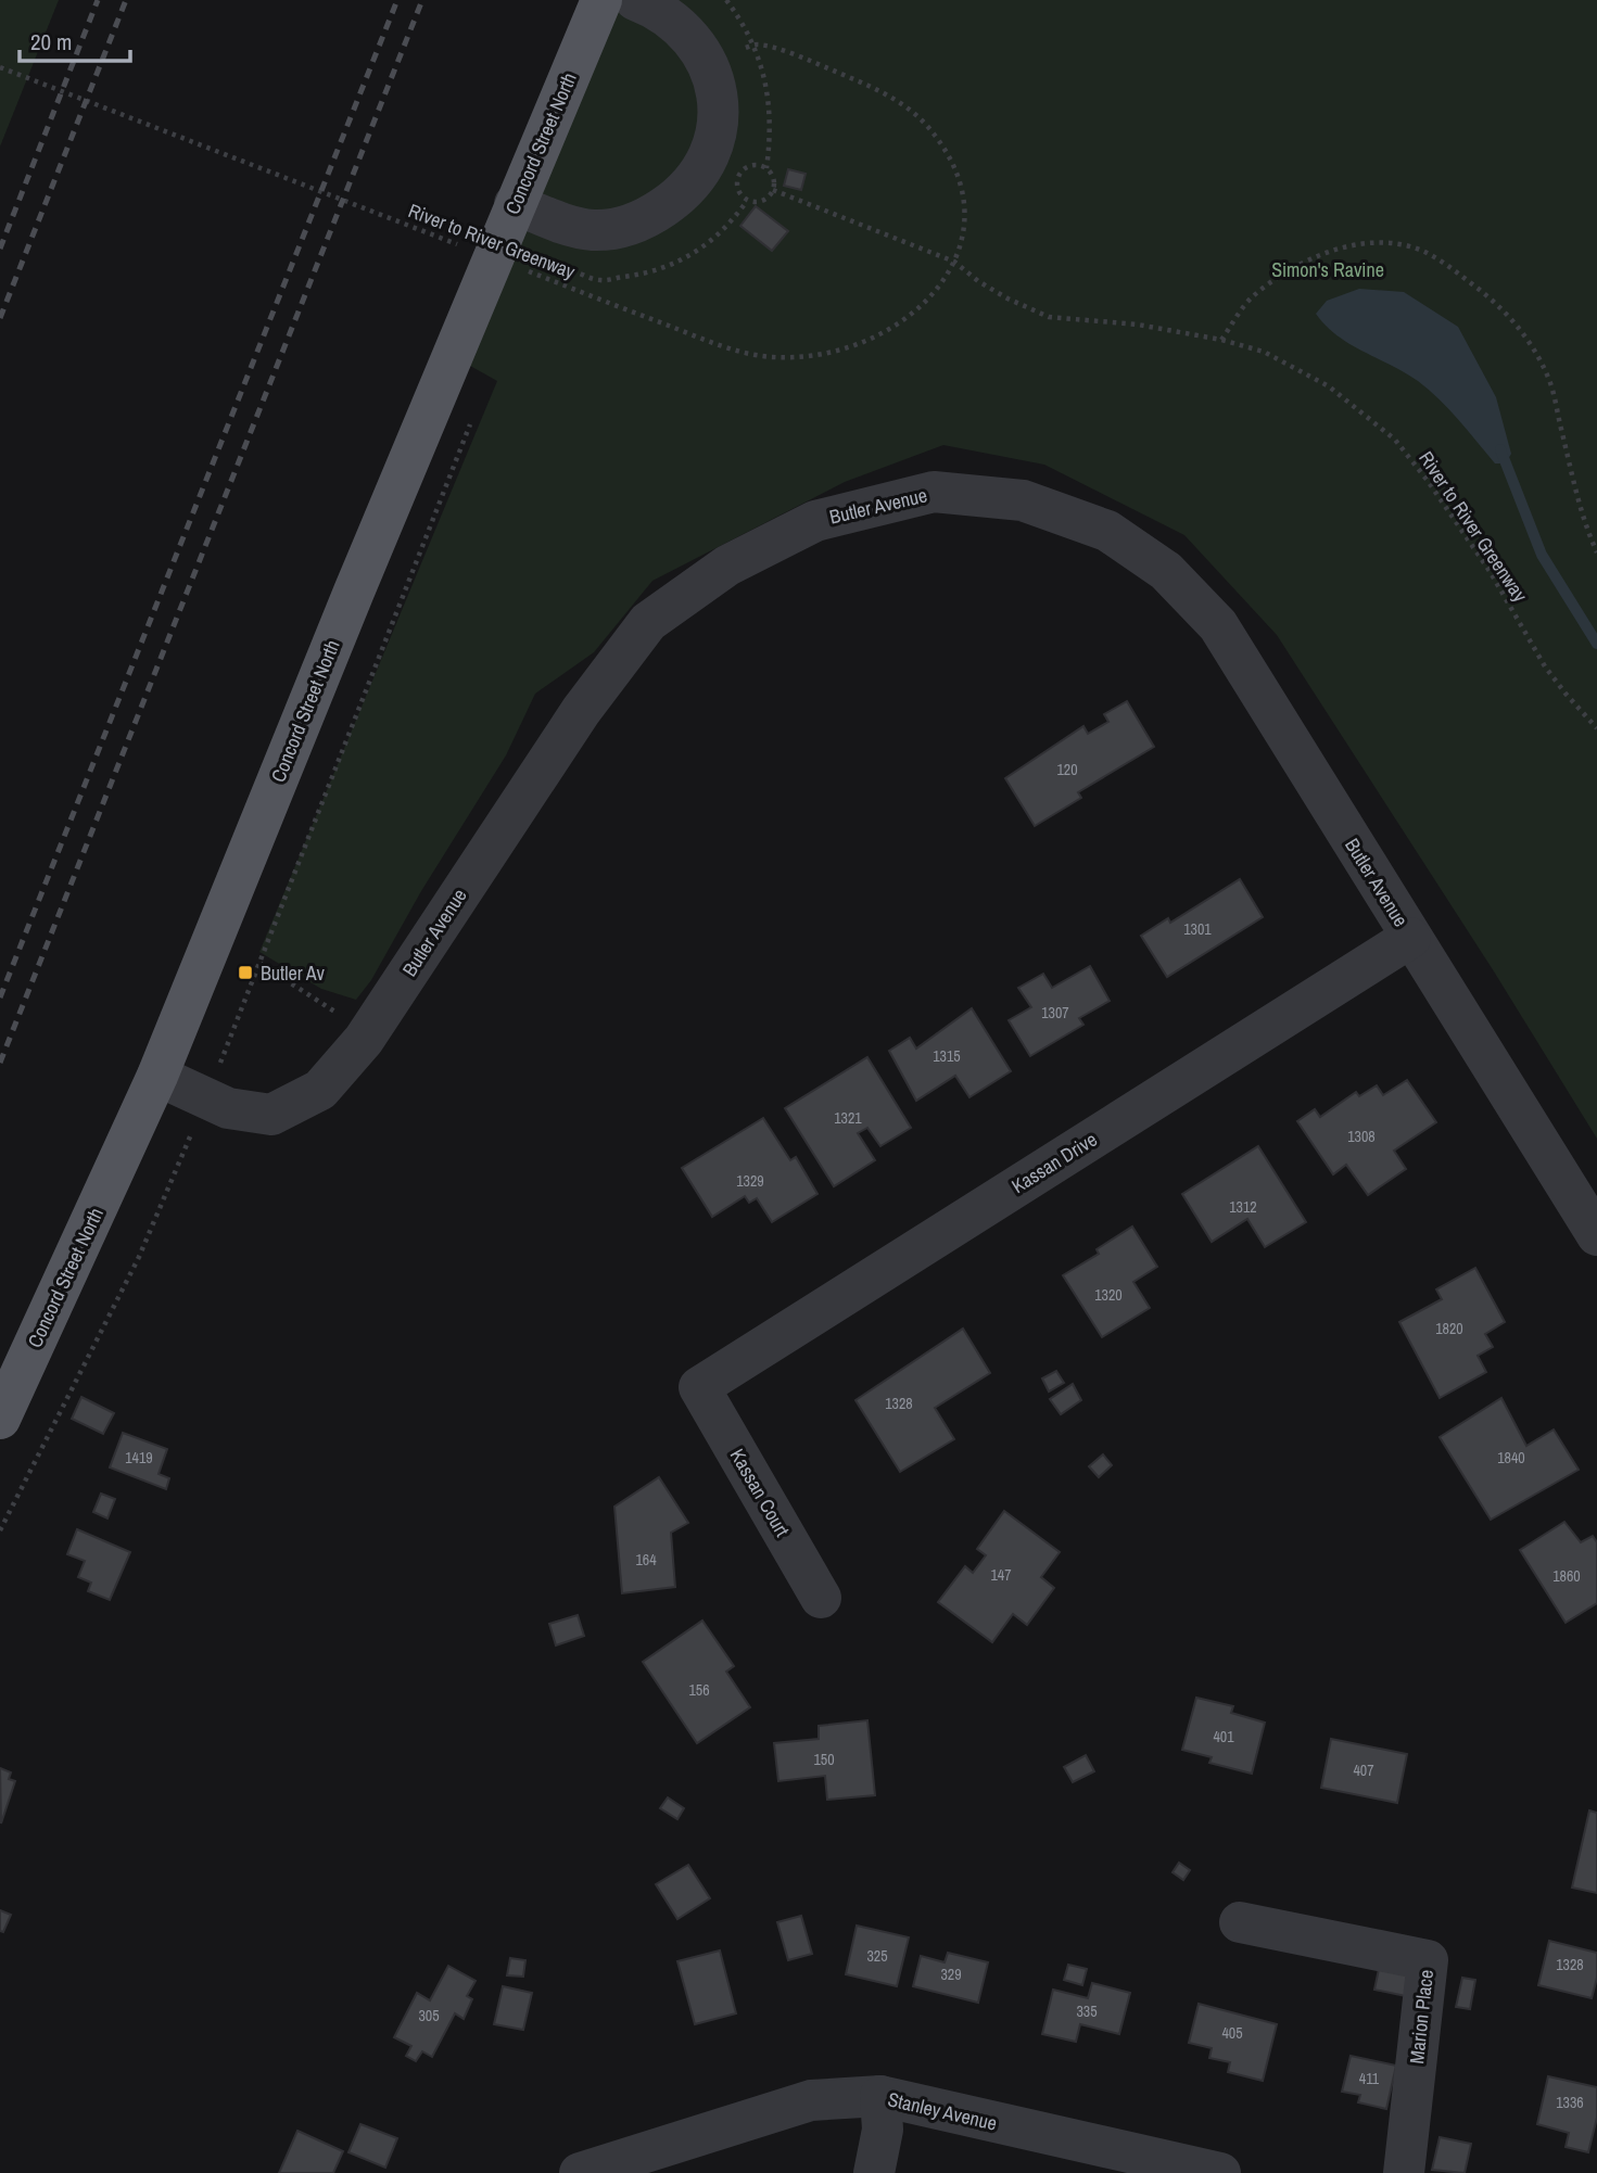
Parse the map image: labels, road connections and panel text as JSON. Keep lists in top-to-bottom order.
{
  "streets": {
    "main road": ["Concord Street North"],
    "street": [
      "Butler Avenue",
      "Kassan Drive",
      "Kassan Court",
      "Marion Place",
      "Stanley Avenue"
    ],
    "path": ["River to River Greenway"]
  },
  "crossings": [
    ["Concord Street North", "Butler Avenue"],
    ["Butler Avenue", "Kassan Drive"],
    ["Kassan Drive", "Kassan Court"]
  ],
  "parks": ["Simon's Ravine"],
  "places": {
    "transit": ["Butler Av"]
  },
  "house_numbers": [
    "120",
    "1301",
    "1307",
    "1315",
    "1321",
    "1308",
    "1329",
    "1312",
    "1320",
    "1820",
    "1328",
    "1419",
    "1840",
    "164",
    "147",
    "1860",
    "156",
    "401",
    "150",
    "407",
    "325",
    "1328",
    "329",
    "335",
    "305",
    "405",
    "411",
    "1336"
  ],
  "scale_bar": "20 m"
}
